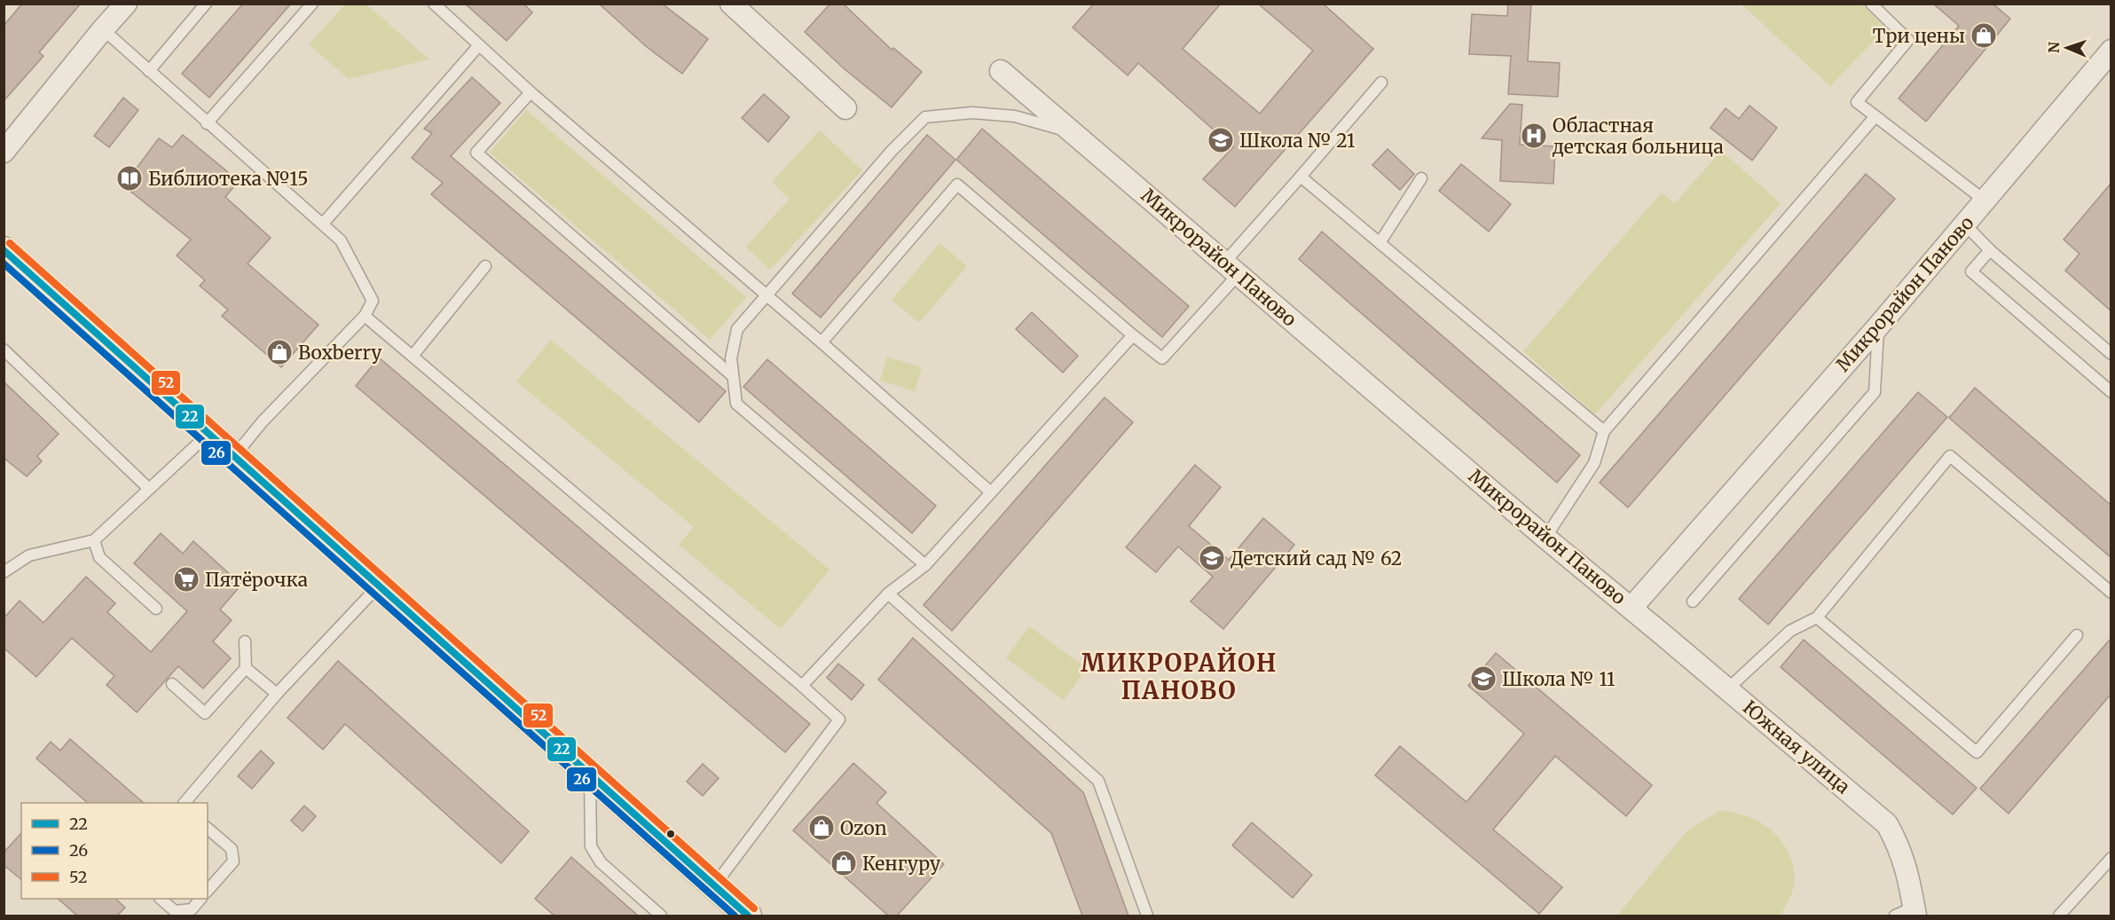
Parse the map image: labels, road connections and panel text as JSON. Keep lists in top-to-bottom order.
{
  "streets": {
    "street": ["Микрорайон Паново", "Южная улица"]
  },
  "crossings": [
    ["Микрорайон Паново", "Южная улица"]
  ],
  "districts": ["МИКРОРАЙОН ПАНОВО"],
  "places": {
    "shop": [
      "Три цены",
      "Boxberry",
      "Ozon",
      "Кенгуру"
    ],
    "hospital": ["Областная детская больница"],
    "school or university": ["Школа № 21", "Детский сад № 62", "Школа № 11"],
    "library": ["Библиотека №15"],
    "supermarket": ["Пятёрочка"]
  },
  "lines": ["transit line 52", "transit line 22", "transit line 26"],
  "legend": ["22", "26", "52"],
  "north": "left"
}
